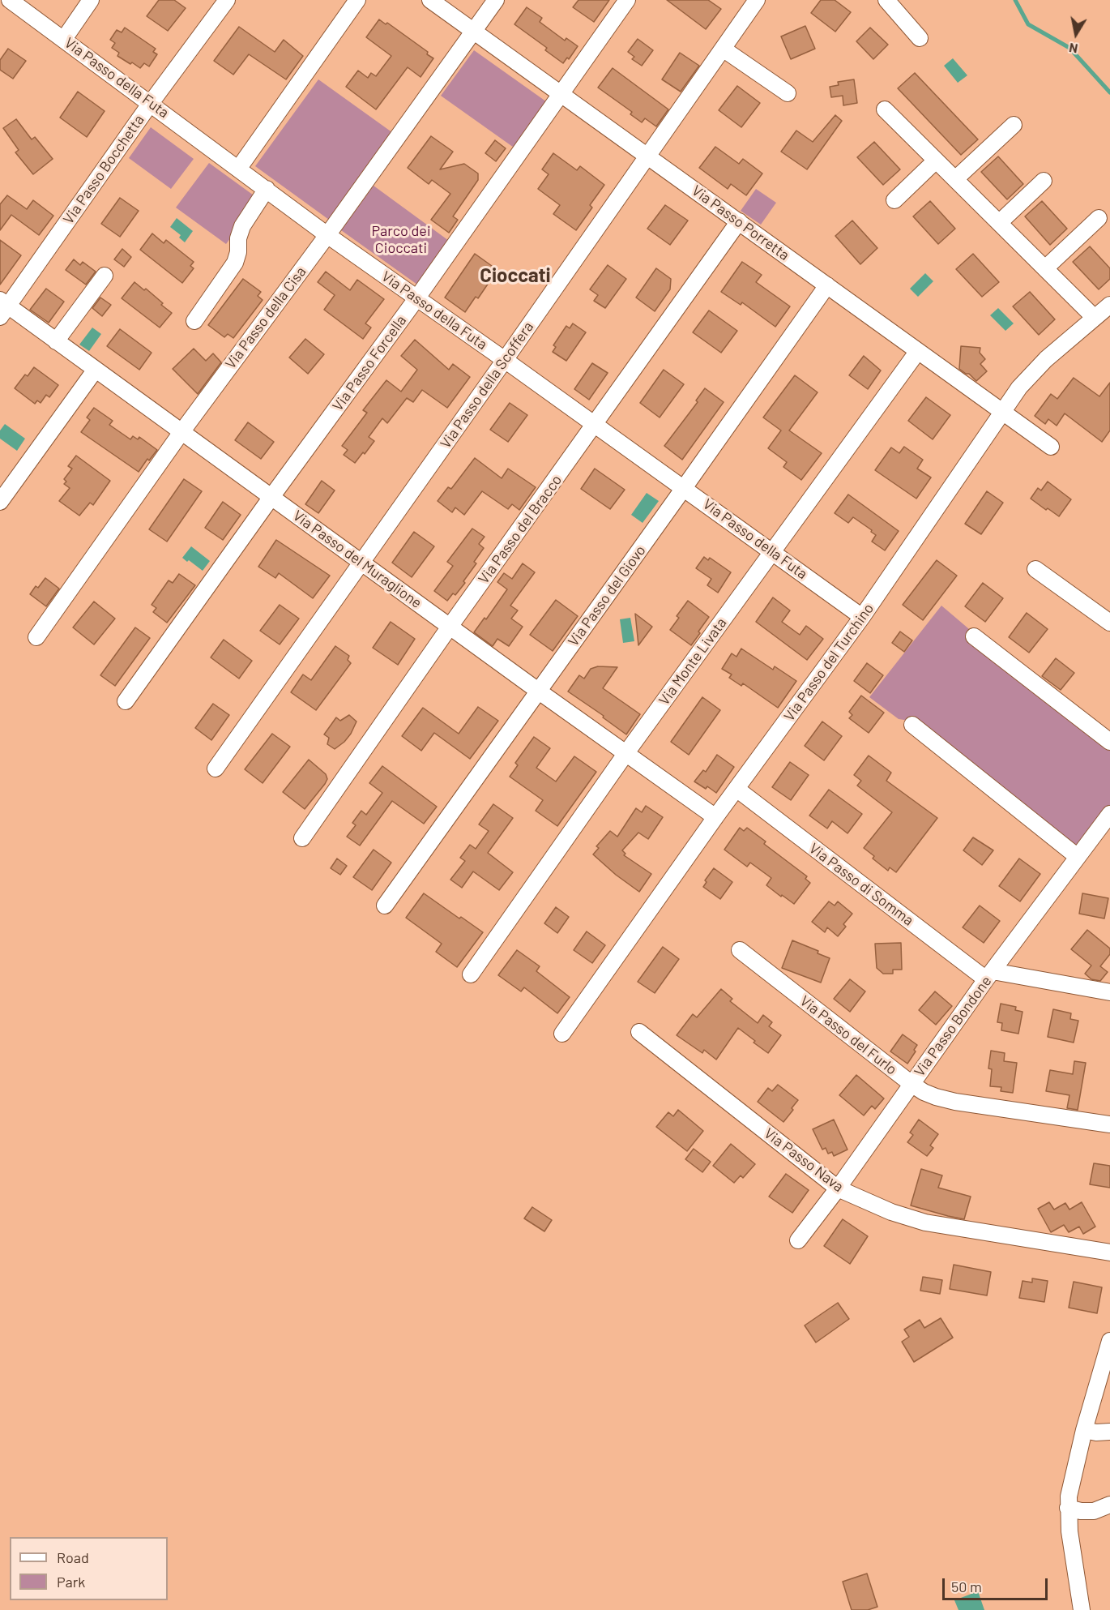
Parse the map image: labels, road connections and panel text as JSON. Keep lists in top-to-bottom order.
{
  "streets": {
    "street": [
      "Via Passo della Futa",
      "Via Passo Bocchetta",
      "Via Passo Porretta",
      "Via Passo della Cisa",
      "Via Passo Forcella",
      "Via Passo della Scoffera",
      "Via Passo del Bracco",
      "Via Passo del Muraglione",
      "Via Passo del Giovo",
      "Via Monte Livata",
      "Via Passo del Turchino",
      "Via Passo di Somma",
      "Via Passo Bondone",
      "Via Passo del Furlo",
      "Via Passo Nava"
    ]
  },
  "crossings": [
    ["Via Passo della Futa", "Via Passo Bocchetta"],
    ["Via Passo della Futa", "Via Passo della Cisa"],
    ["Via Passo della Futa", "Via Passo Forcella"],
    ["Via Passo della Futa", "Via Passo della Scoffera"],
    ["Via Passo della Futa", "Via Passo del Bracco"],
    ["Via Passo della Futa", "Via Passo del Giovo"],
    ["Via Passo della Futa", "Via Monte Livata"],
    ["Via Passo della Futa", "Via Passo del Turchino"],
    ["Via Passo Bocchetta", "Via Passo del Muraglione"],
    ["Via Passo Porretta", "Via Passo della Cisa"],
    ["Via Passo Porretta", "Via Passo Forcella"],
    ["Via Passo Porretta", "Via Passo della Scoffera"],
    ["Via Passo Porretta", "Via Passo del Bracco"],
    ["Via Passo Porretta", "Via Passo del Giovo"],
    ["Via Passo Porretta", "Via Monte Livata"],
    ["Via Passo Porretta", "Via Passo del Turchino"],
    ["Via Passo della Cisa", "Via Passo del Muraglione"],
    ["Via Passo Forcella", "Via Passo del Muraglione"],
    ["Via Passo della Scoffera", "Via Passo del Muraglione"],
    ["Via Passo del Bracco", "Via Passo del Muraglione"],
    ["Via Passo del Muraglione", "Via Passo del Giovo"],
    ["Via Passo del Muraglione", "Via Monte Livata"],
    ["Via Passo del Muraglione", "Via Passo del Turchino"],
    ["Via Passo del Turchino", "Via Passo di Somma"],
    ["Via Passo di Somma", "Via Passo Bondone"],
    ["Via Passo Bondone", "Via Passo del Furlo"],
    ["Via Passo Bondone", "Via Passo Nava"]
  ],
  "districts": ["Cioccati"],
  "parks": ["Parco dei Cioccati"],
  "legend": ["Road", "Park"],
  "scale_bar": "50 m",
  "north": "bottom"
}
